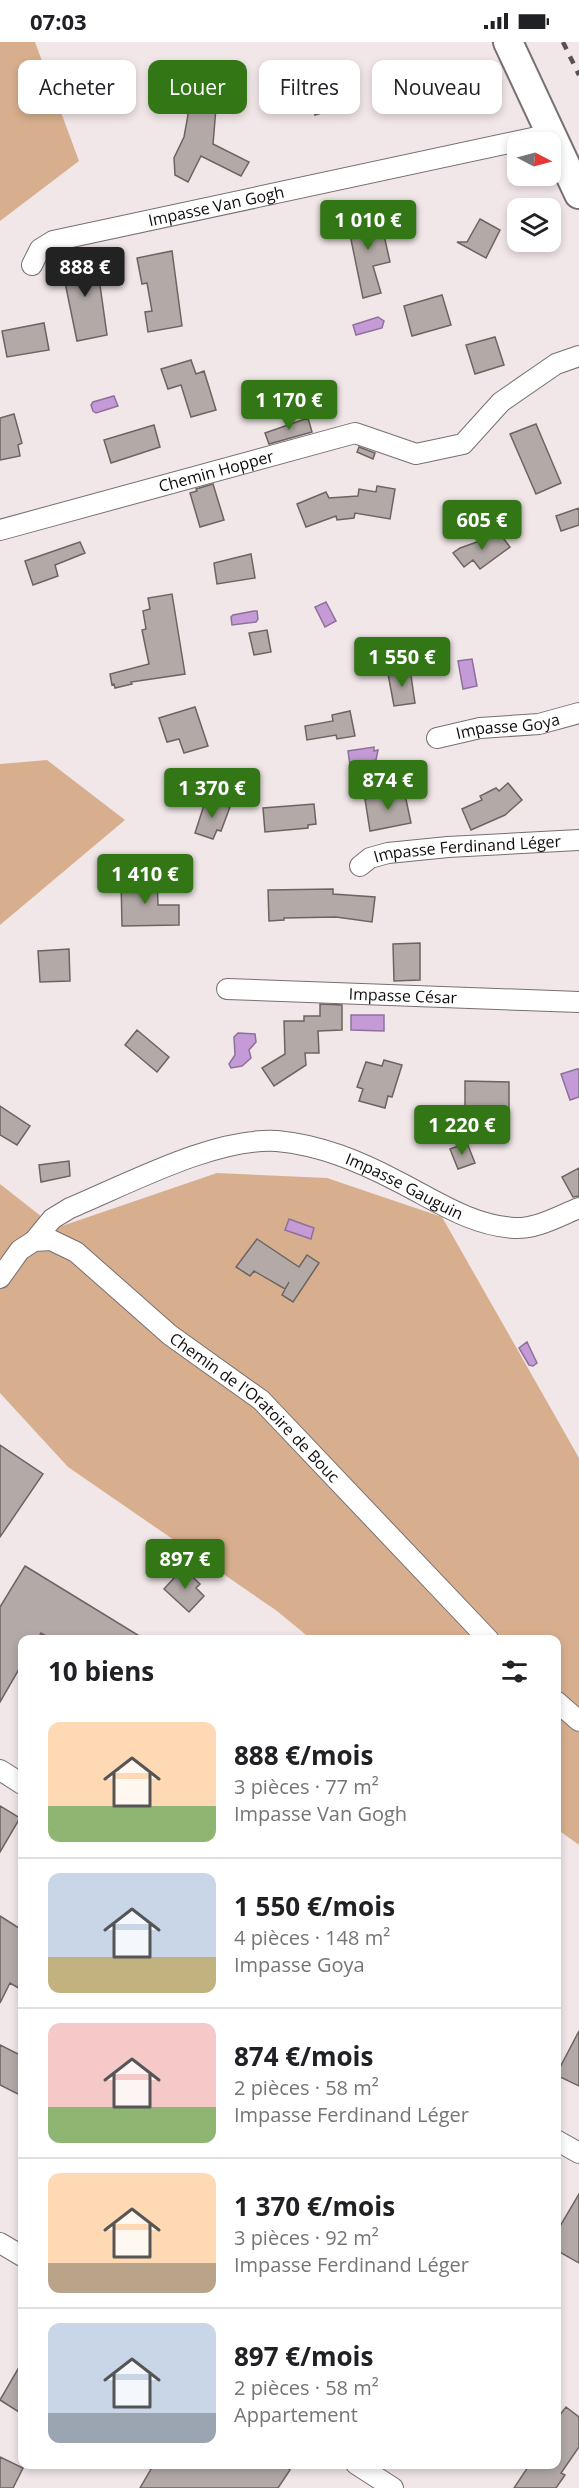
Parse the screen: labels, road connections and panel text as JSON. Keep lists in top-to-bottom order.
{
  "streets": {
    "street": [
      "Impasse Van Gogh",
      "Chemin Hopper",
      "Impasse Goya",
      "Impasse Ferdinand Léger",
      "Impasse César",
      "Impasse Gauguin",
      "Chemin de l'Oratoire de Bouc"
    ]
  },
  "crossings": [
    ["Impasse Gauguin", "Chemin de l'Oratoire de Bouc"]
  ],
  "north": "right",
  "page": {
    "status": "07:03",
    "chip": [
      "Acheter",
      "Louer",
      "Filtres",
      "Nouveau"
    ],
    "price": [
      "1 010 €",
      "888 €",
      "1 170 €",
      "605 €",
      "1 550 €",
      "874 €",
      "1 370 €",
      "1 410 €",
      "1 220 €",
      "897 €"
    ],
    "heading": "10 biens",
    "list": [
      {
        "name": "888 €/mois",
        "note": "3 pièces · 77 m² · Impasse Van Gogh"
      },
      {
        "name": "1 550 €/mois",
        "note": "4 pièces · 148 m² · Impasse Goya"
      },
      {
        "name": "874 €/mois",
        "note": "2 pièces · 58 m² · Impasse Ferdinand Léger"
      },
      {
        "name": "1 370 €/mois",
        "note": "3 pièces · 92 m² · Impasse Ferdinand Léger"
      },
      {
        "name": "897 €/mois",
        "note": "2 pièces · 58 m² · Appartement"
      }
    ]
  }
}
